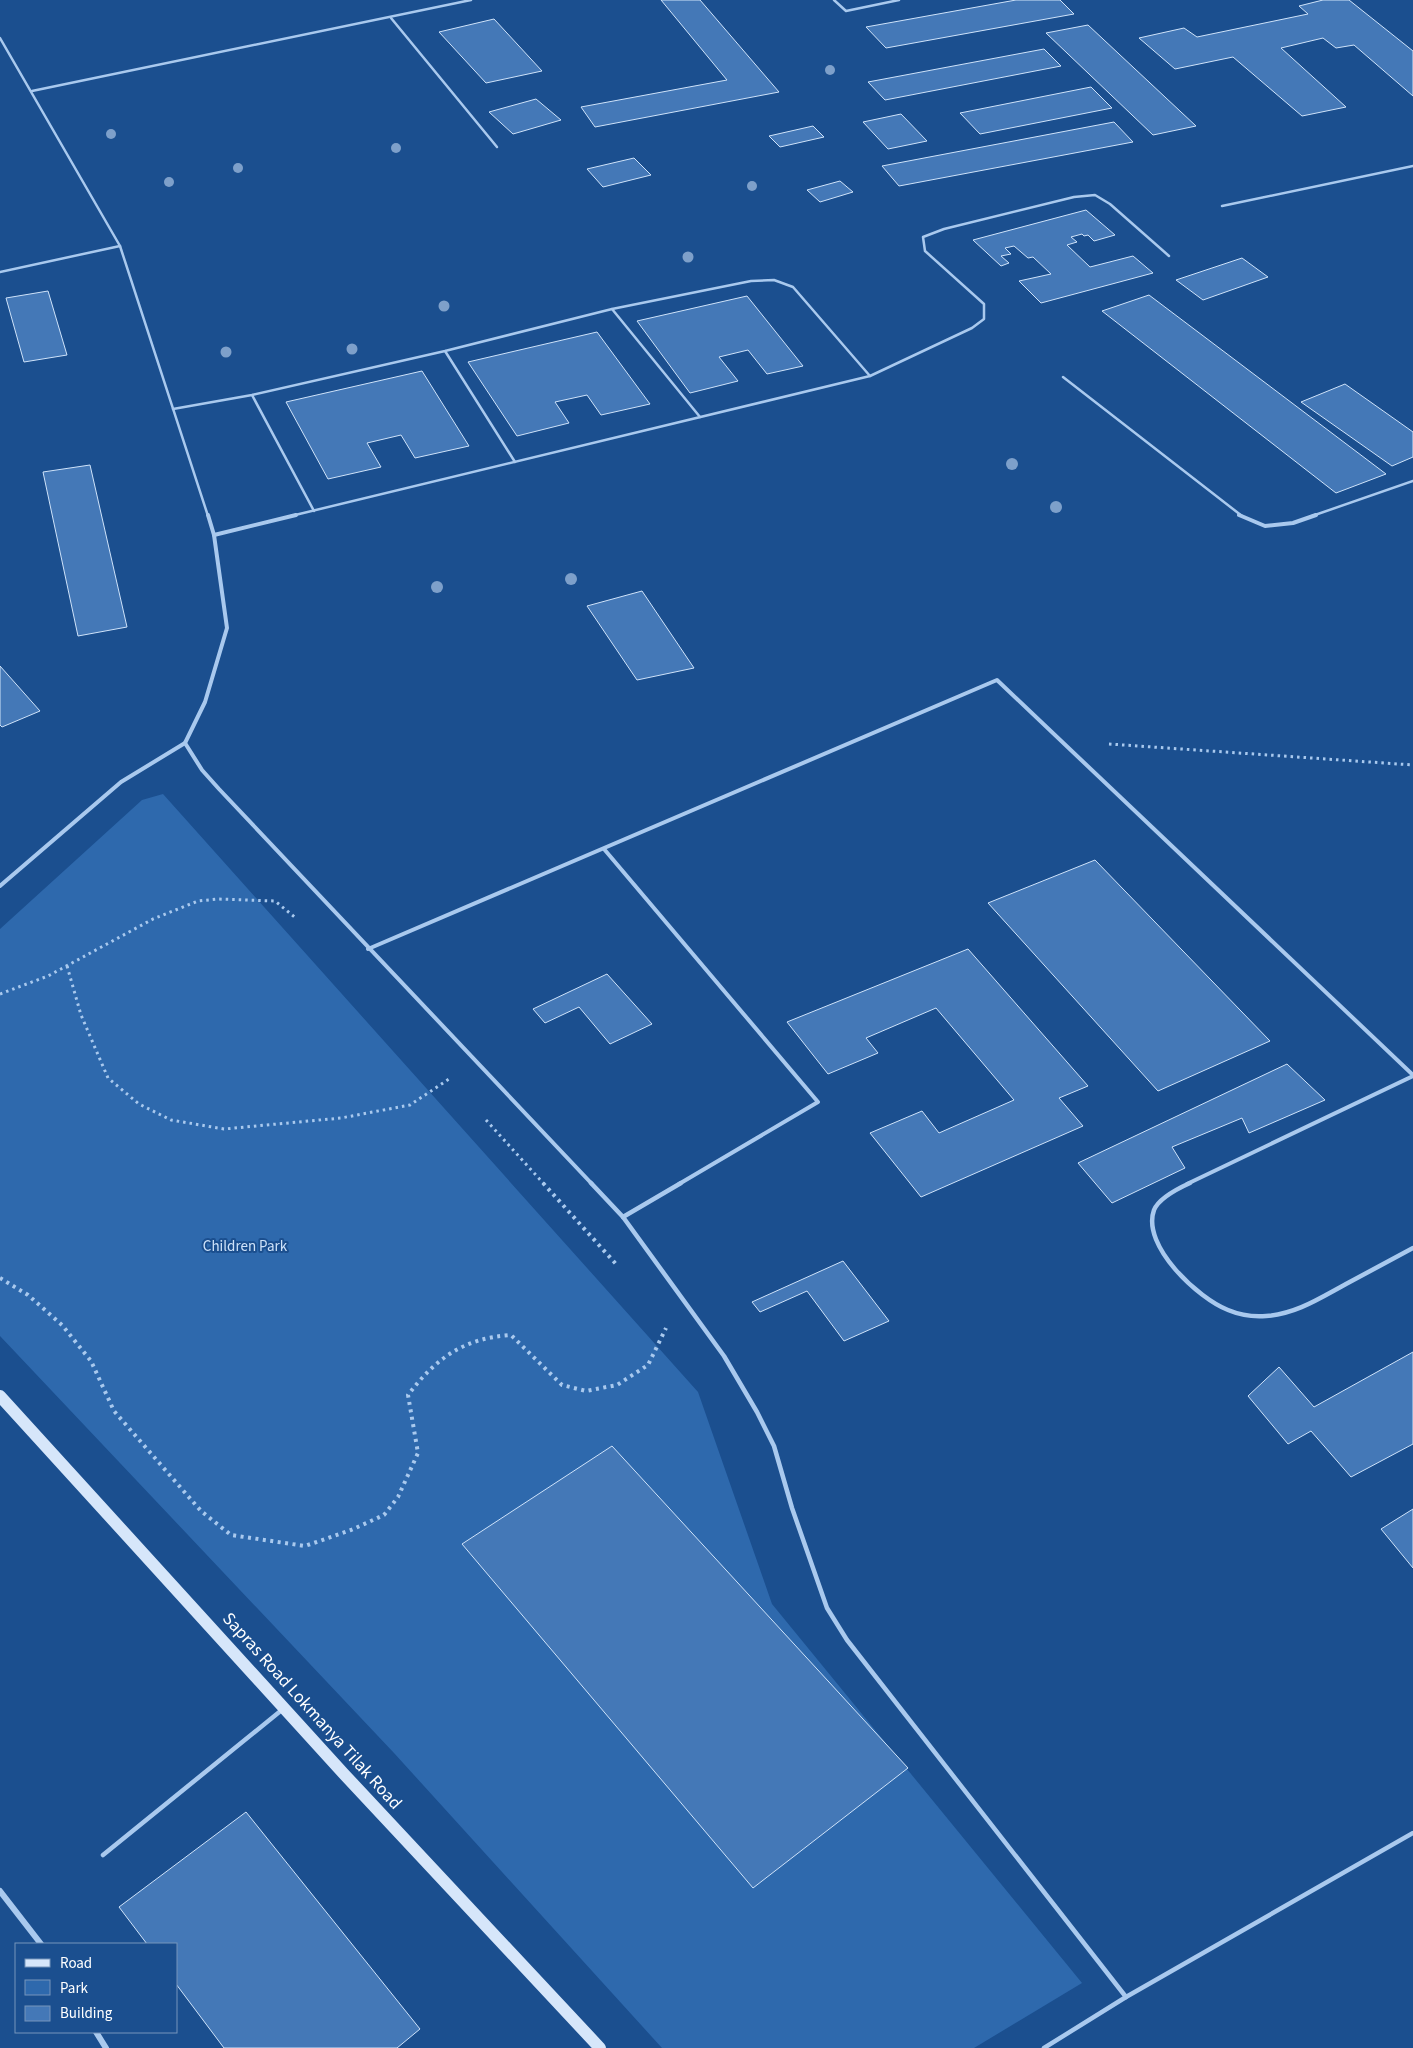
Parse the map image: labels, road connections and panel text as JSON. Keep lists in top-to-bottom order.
{
  "streets": {
    "street": ["Sapras Road Lokmanya Tilak Road"]
  },
  "parks": ["Children Park"],
  "legend": ["Road", "Park", "Building"]
}
